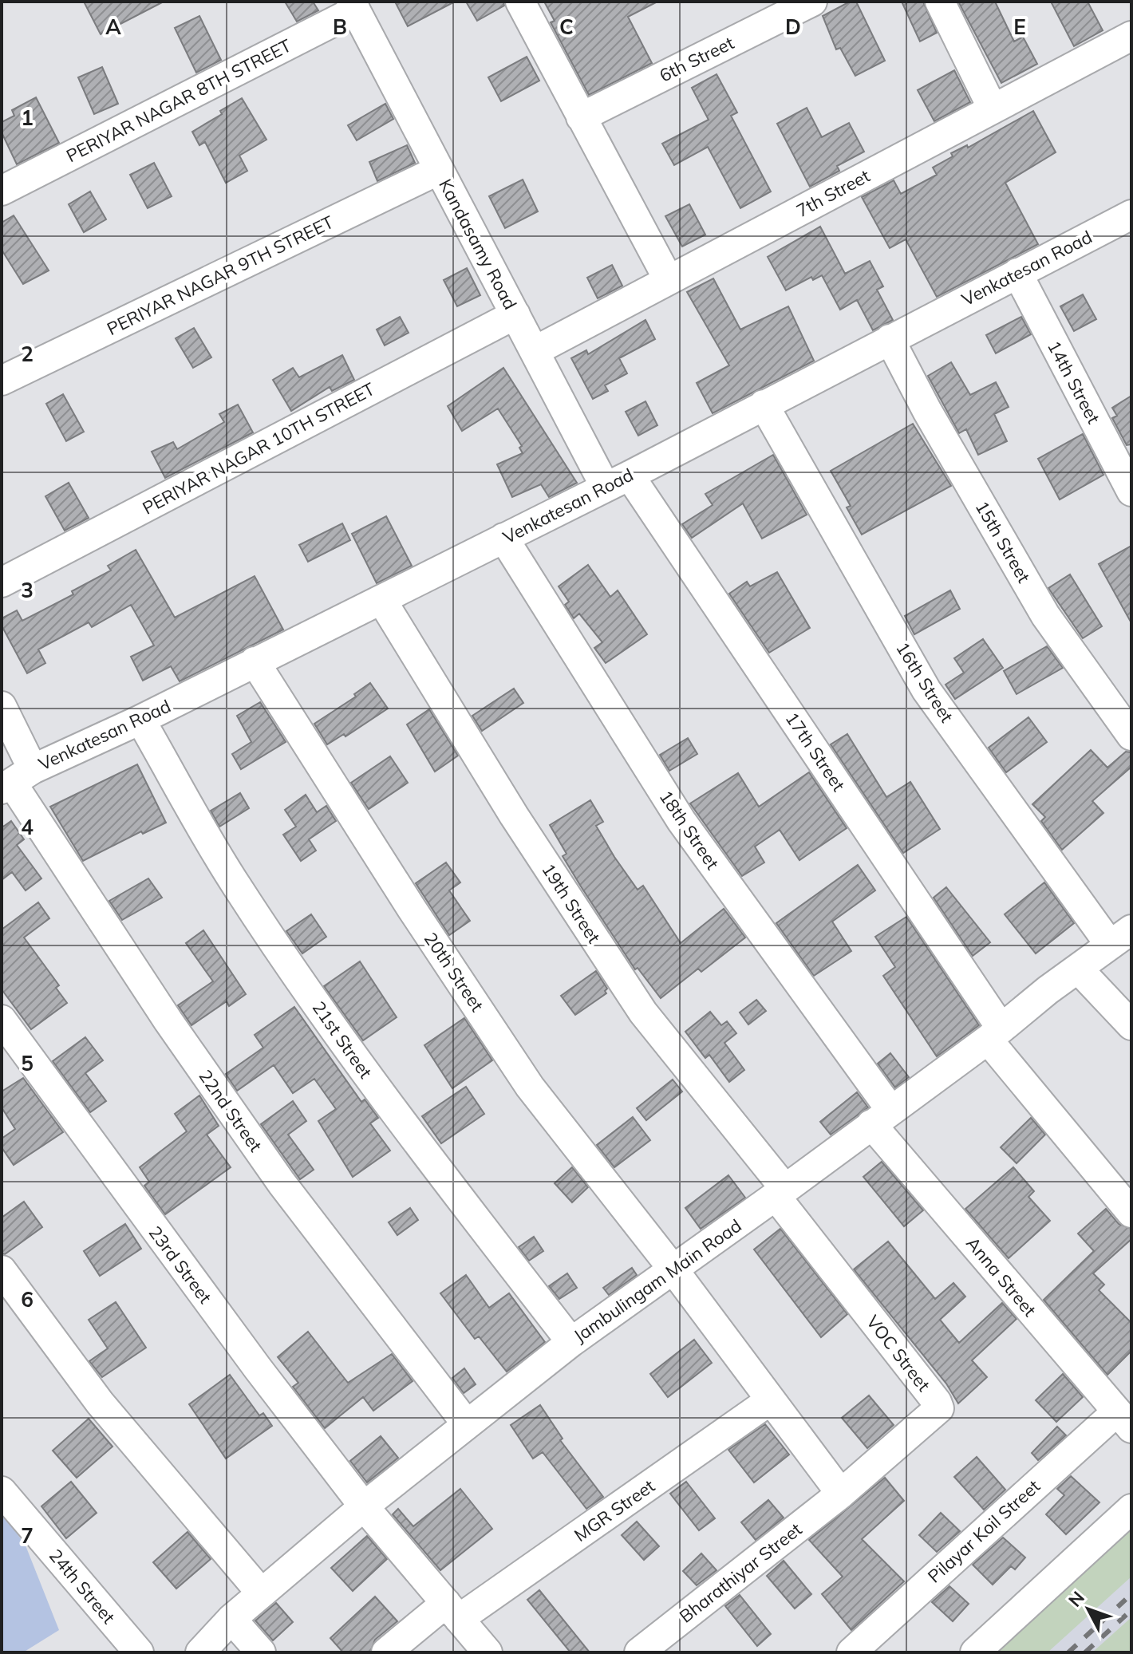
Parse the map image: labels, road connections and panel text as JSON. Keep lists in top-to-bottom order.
{
  "streets": {
    "street": [
      "6th Street",
      "PERIYAR NAGAR 8TH STREET",
      "7th Street",
      "Kandasamy Road",
      "Venkatesan Road",
      "PERIYAR NAGAR 9TH STREET",
      "14th Street",
      "PERIYAR NAGAR 10TH STREET",
      "15th Street",
      "16th Street",
      "17th Street",
      "18th Street",
      "19th Street",
      "20th Street",
      "21st Street",
      "22nd Street",
      "23rd Street",
      "Anna Street",
      "Jambulingam Main Road",
      "VOC Street",
      "MGR Street",
      "Pilayar Koil Street",
      "Bharathiyar Street",
      "24th Street"
    ]
  },
  "crossings": [
    ["PERIYAR NAGAR 8TH STREET", "Kandasamy Road"],
    ["7th Street", "Kandasamy Road"],
    ["Kandasamy Road", "Venkatesan Road"],
    ["Kandasamy Road", "PERIYAR NAGAR 9TH STREET"],
    ["Kandasamy Road", "PERIYAR NAGAR 10TH STREET"],
    ["Kandasamy Road", "17th Street"],
    ["Venkatesan Road", "14th Street"],
    ["Venkatesan Road", "15th Street"],
    ["Venkatesan Road", "16th Street"],
    ["Venkatesan Road", "17th Street"],
    ["Venkatesan Road", "18th Street"],
    ["Venkatesan Road", "19th Street"],
    ["Venkatesan Road", "20th Street"],
    ["Venkatesan Road", "21st Street"],
    ["Venkatesan Road", "22nd Street"],
    ["16th Street", "Jambulingam Main Road"],
    ["17th Street", "Jambulingam Main Road"],
    ["18th Street", "Anna Street"],
    ["18th Street", "Jambulingam Main Road"],
    ["19th Street", "Jambulingam Main Road"],
    ["19th Street", "VOC Street"],
    ["20th Street", "Jambulingam Main Road"],
    ["20th Street", "VOC Street"],
    ["20th Street", "MGR Street"],
    ["20th Street", "Bharathiyar Street"],
    ["21st Street", "Jambulingam Main Road"],
    ["22nd Street", "Jambulingam Main Road"],
    ["23rd Street", "Jambulingam Main Road"],
    ["23rd Street", "MGR Street"],
    ["Anna Street", "Jambulingam Main Road"],
    ["Anna Street", "Pilayar Koil Street"],
    ["Jambulingam Main Road", "VOC Street"],
    ["VOC Street", "Bharathiyar Street"]
  ],
  "north": "top left",
  "grid": {
    "columns": [
      "A",
      "B",
      "C",
      "D",
      "E"
    ],
    "rows": [
      "1",
      "2",
      "3",
      "4",
      "5",
      "6",
      "7"
    ]
  }
}
